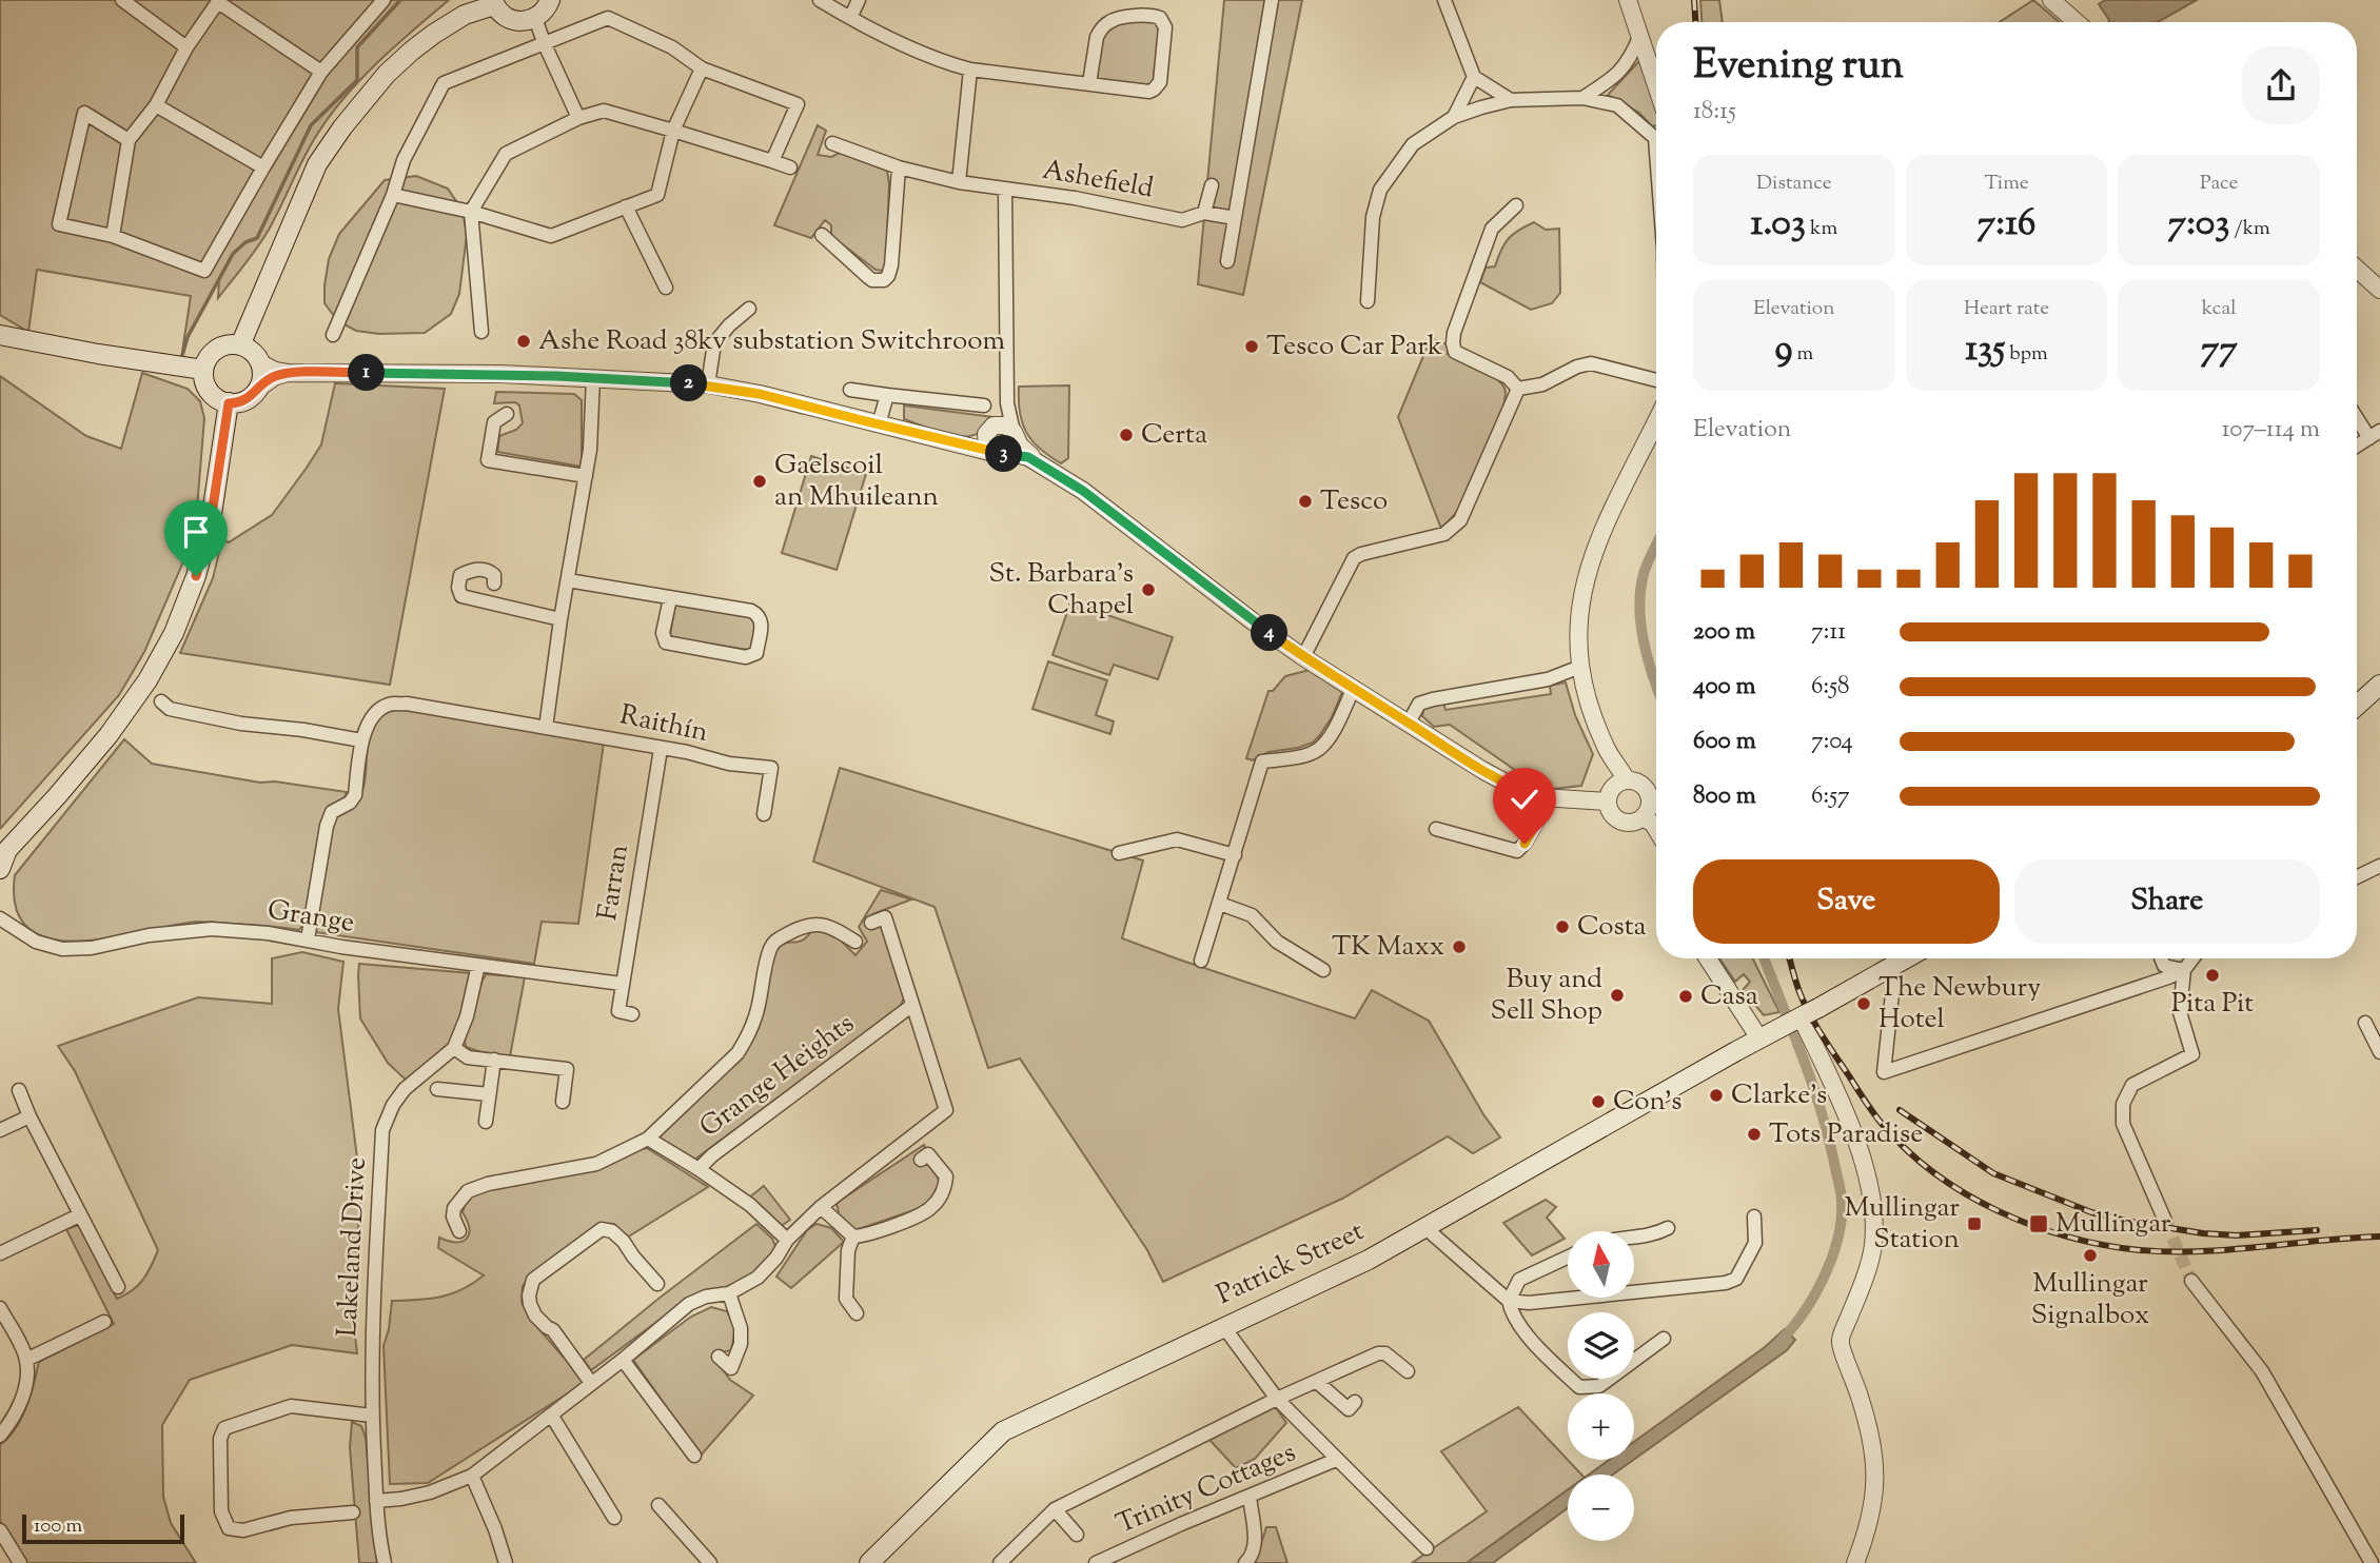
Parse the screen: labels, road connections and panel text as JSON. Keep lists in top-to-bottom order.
{
  "streets": {
    "main road": ["Patrick Street"],
    "street": [
      "Ashefield",
      "Raithín",
      "Farran",
      "Grange",
      "Grange Heights",
      "Lakeland Drive",
      "Trinity Cottages"
    ]
  },
  "crossings": [
    ["Raithín", "Farran"],
    ["Raithín", "Grange"],
    ["Farran", "Grange"],
    ["Grange", "Lakeland Drive"]
  ],
  "places": {
    "other": [
      "Ashe Road 38kv substation Switchroom",
      "Tesco Car Park",
      "Certa",
      "Gaelscoil an Mhuileann",
      "Tesco",
      "St. Barbara's Chapel",
      "Costa",
      "TK Maxx",
      "Pita Pit",
      "Buy and Sell Shop",
      "Casa",
      "The Newbury Hotel",
      "Clarke’s",
      "Con's",
      "Tots Paradise",
      "Mullingar Signalbox"
    ],
    "transit": ["Mullingar Station", "Mullingar"]
  },
  "scale_bar": "100 m",
  "north": "top",
  "page": {
    "heading": ["Evening run", "18:15"],
    "stats": [
      ["Distance", "1.03 km"],
      ["Time", "7:16"],
      ["Pace", "7:03 /km"],
      ["Elevation", "9 m"],
      ["Heart rate", "135 bpm"],
      ["kcal", "77"]
    ],
    "pins": [
      "1",
      "2",
      "3",
      "4"
    ],
    "chart": ["Elevation", "107–114 m"],
    "list": [
      {
        "name": "200 m",
        "note": "7:11"
      },
      {
        "name": "400 m",
        "note": "6:58"
      },
      {
        "name": "600 m",
        "note": "7:04"
      },
      {
        "name": "800 m",
        "note": "6:57"
      }
    ],
    "buttons": ["Save", "Share"],
    "map_buttons": ["+", "−"],
    "scale": "100 m"
  }
}
